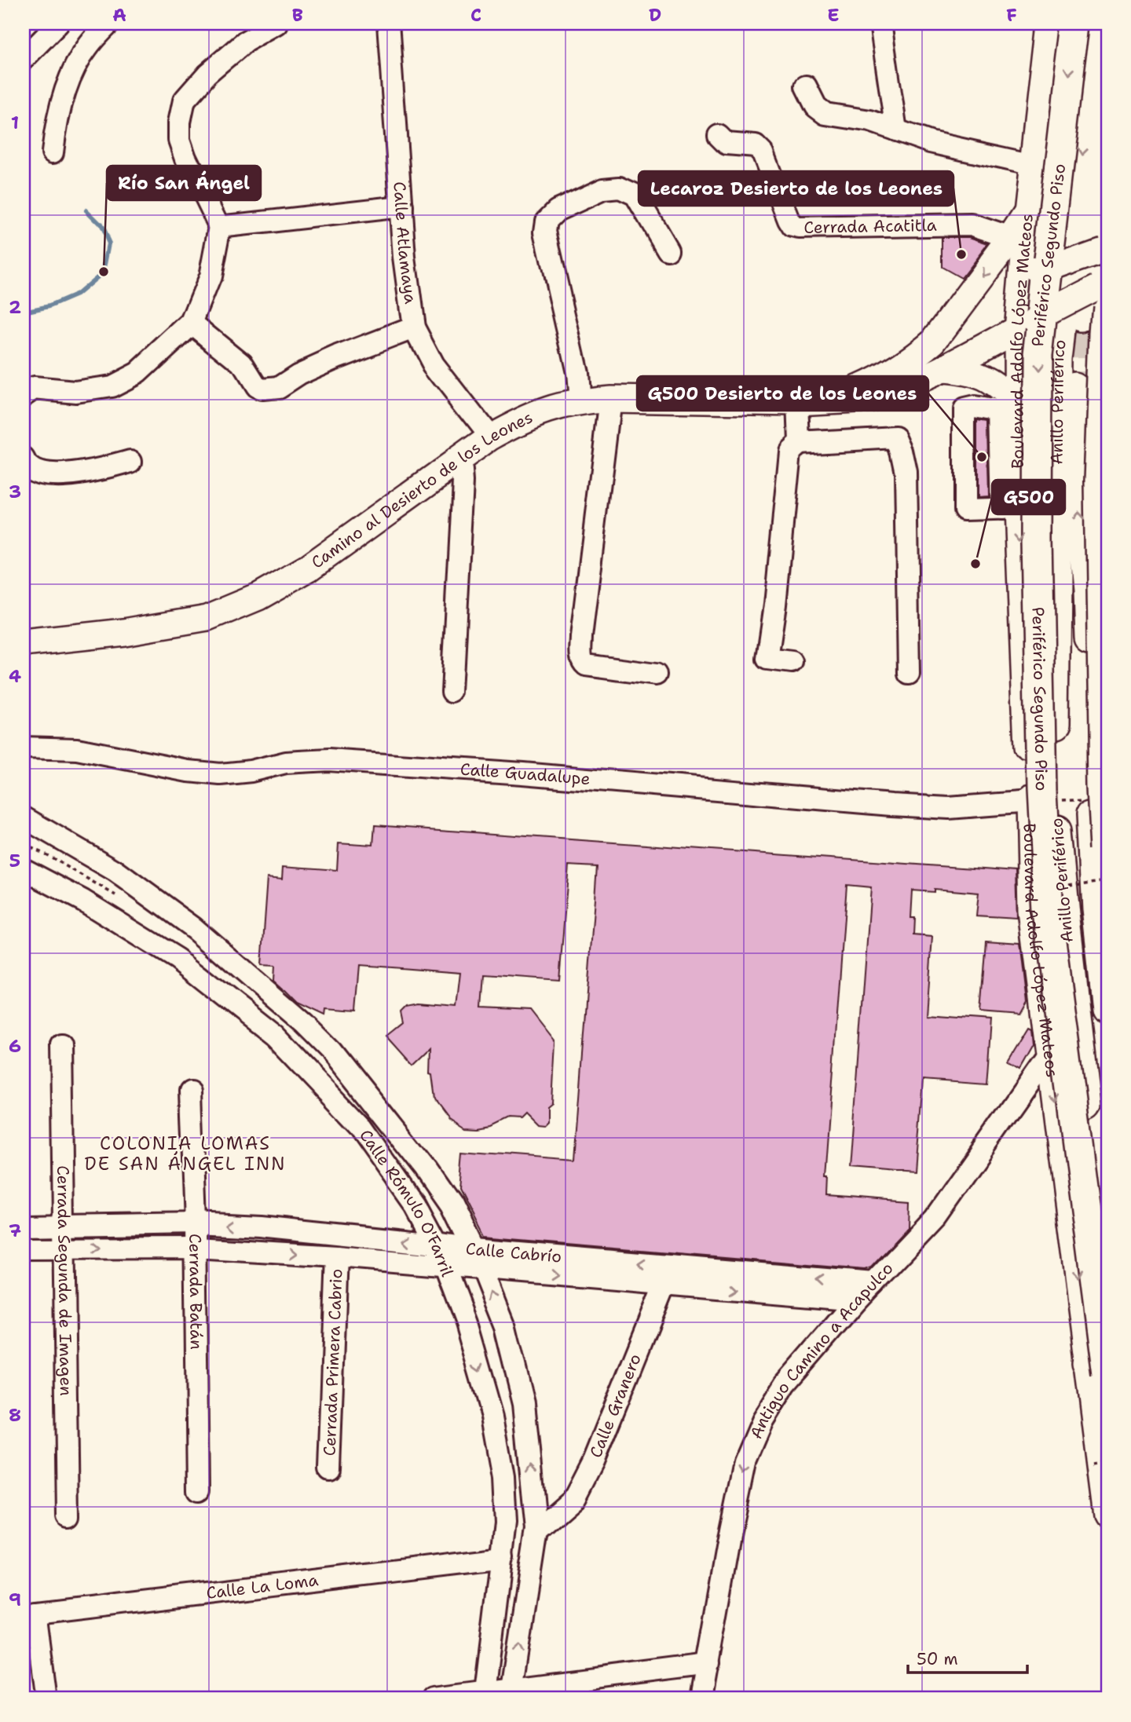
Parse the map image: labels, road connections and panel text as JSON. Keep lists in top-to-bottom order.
{
  "streets": {
    "highway": ["Periférico Segundo Piso", "Anillo Periférico"],
    "main road": ["Boulevard Adolfo López Mateos", "Camino al Desierto de los Leones"],
    "street": [
      "Cerrada Acatitla",
      "Calle Atlamaya",
      "Calle Guadalupe",
      "Calle Rómulo O'Farril",
      "Calle Cabrío",
      "Cerrada Segunda de Imagen",
      "Cerrada Batán",
      "Antiguo Camino a Acapulco",
      "Cerrada Primera Cabrio",
      "Calle Granero",
      "Calle La Loma"
    ]
  },
  "crossings": [
    ["Cerrada Acatitla", "Camino al Desierto de los Leones"],
    ["Calle Atlamaya", "Camino al Desierto de los Leones"],
    ["Periférico Segundo Piso", "Boulevard Adolfo López Mateos"],
    ["Boulevard Adolfo López Mateos", "Camino al Desierto de los Leones"],
    ["Boulevard Adolfo López Mateos", "Calle Guadalupe"],
    ["Boulevard Adolfo López Mateos", "Antiguo Camino a Acapulco"],
    ["Calle Rómulo O'Farril", "Calle Cabrío"],
    ["Calle Rómulo O'Farril", "Calle La Loma"],
    ["Calle Cabrío", "Cerrada Segunda de Imagen"],
    ["Calle Cabrío", "Cerrada Batán"],
    ["Calle Cabrío", "Antiguo Camino a Acapulco"],
    ["Calle Cabrío", "Cerrada Primera Cabrio"],
    ["Calle Cabrío", "Calle Granero"]
  ],
  "one_way": ["Boulevard Adolfo López Mateos", "Antiguo Camino a Acapulco"],
  "districts": ["COLONIA LOMAS DE SAN ÁNGEL INN"],
  "places": [
    "Lecaroz Desierto de los Leones",
    "Río San Ángel",
    "G500 Desierto de los Leones",
    "G500"
  ],
  "scale_bar": "50 m",
  "grid": {
    "columns": [
      "A",
      "B",
      "C",
      "D",
      "E",
      "F"
    ],
    "rows": [
      "1",
      "2",
      "3",
      "4",
      "5",
      "6",
      "7",
      "8",
      "9"
    ]
  }
}
